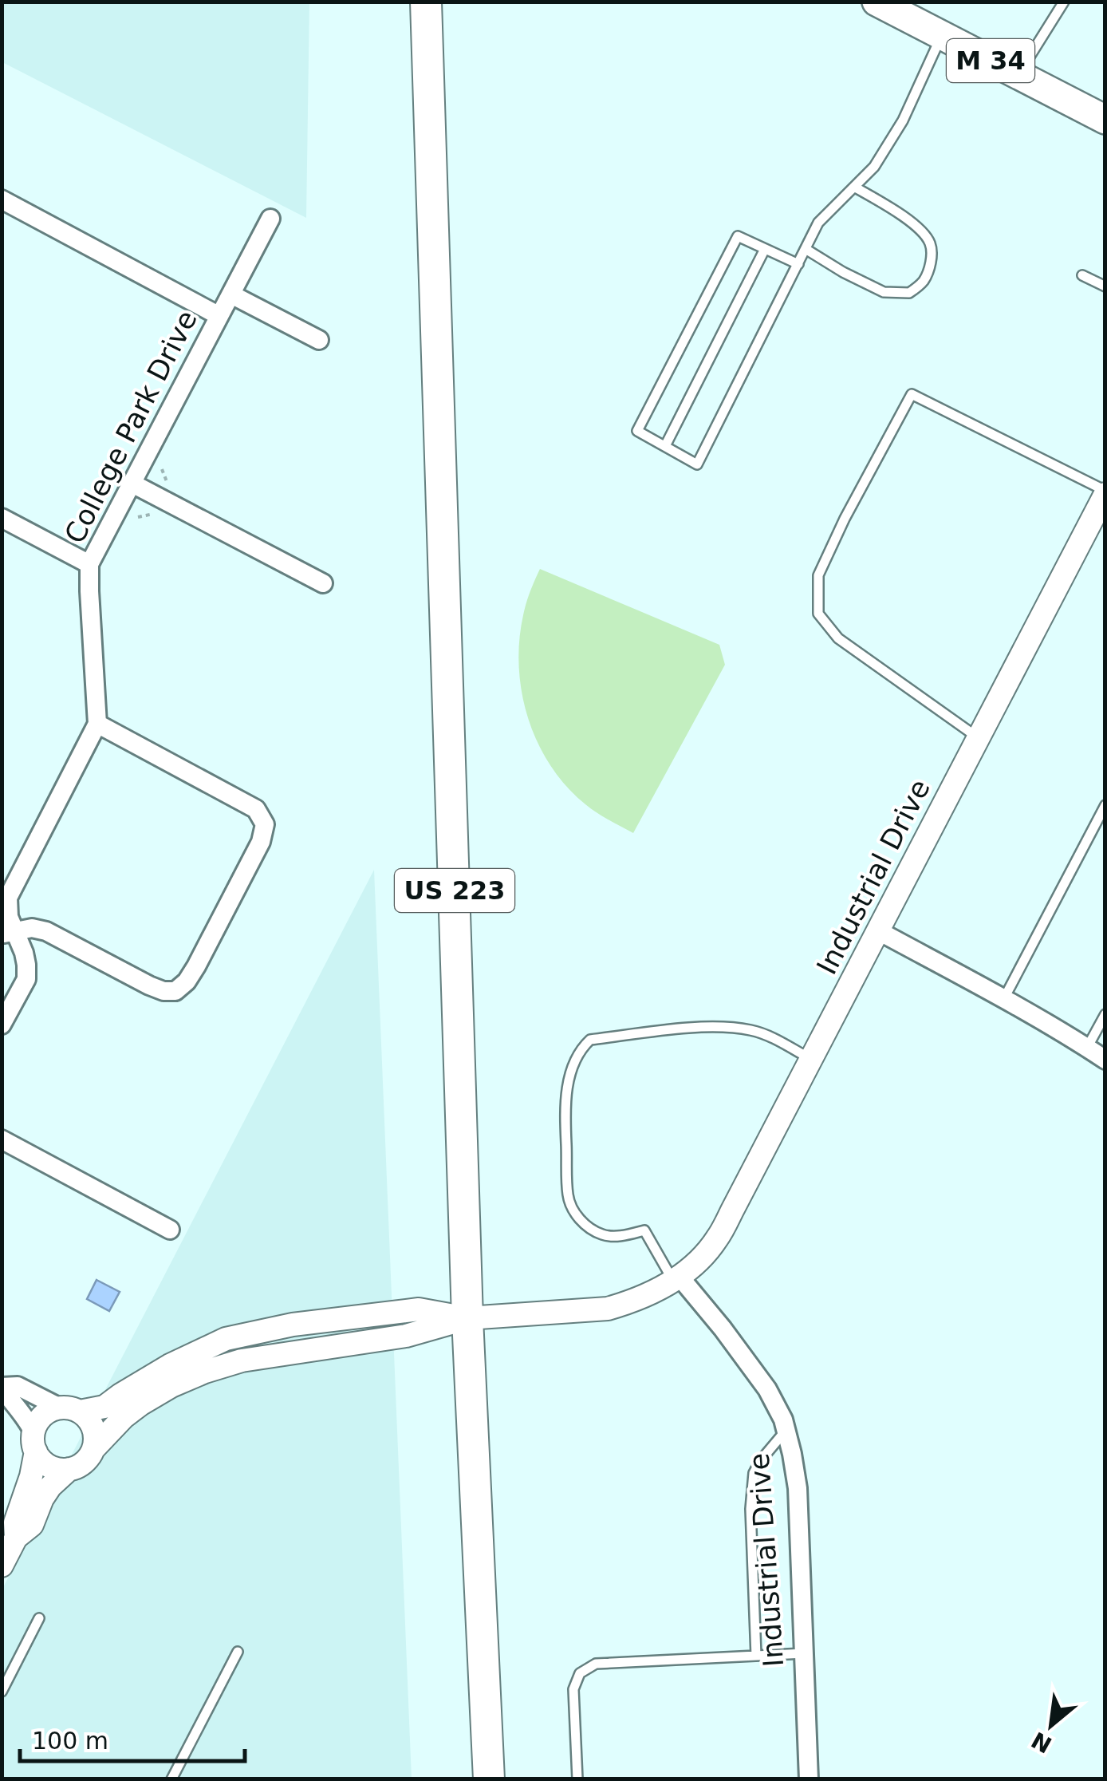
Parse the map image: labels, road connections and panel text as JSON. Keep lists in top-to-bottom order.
{
  "streets": {
    "highway": ["US 223"],
    "main road": ["M 34"],
    "street": ["College Park Drive", "Industrial Drive"]
  },
  "crossings": [
    ["Industrial Drive", "US 223"]
  ],
  "scale_bar": "100 m",
  "north": "bottom left"
}
